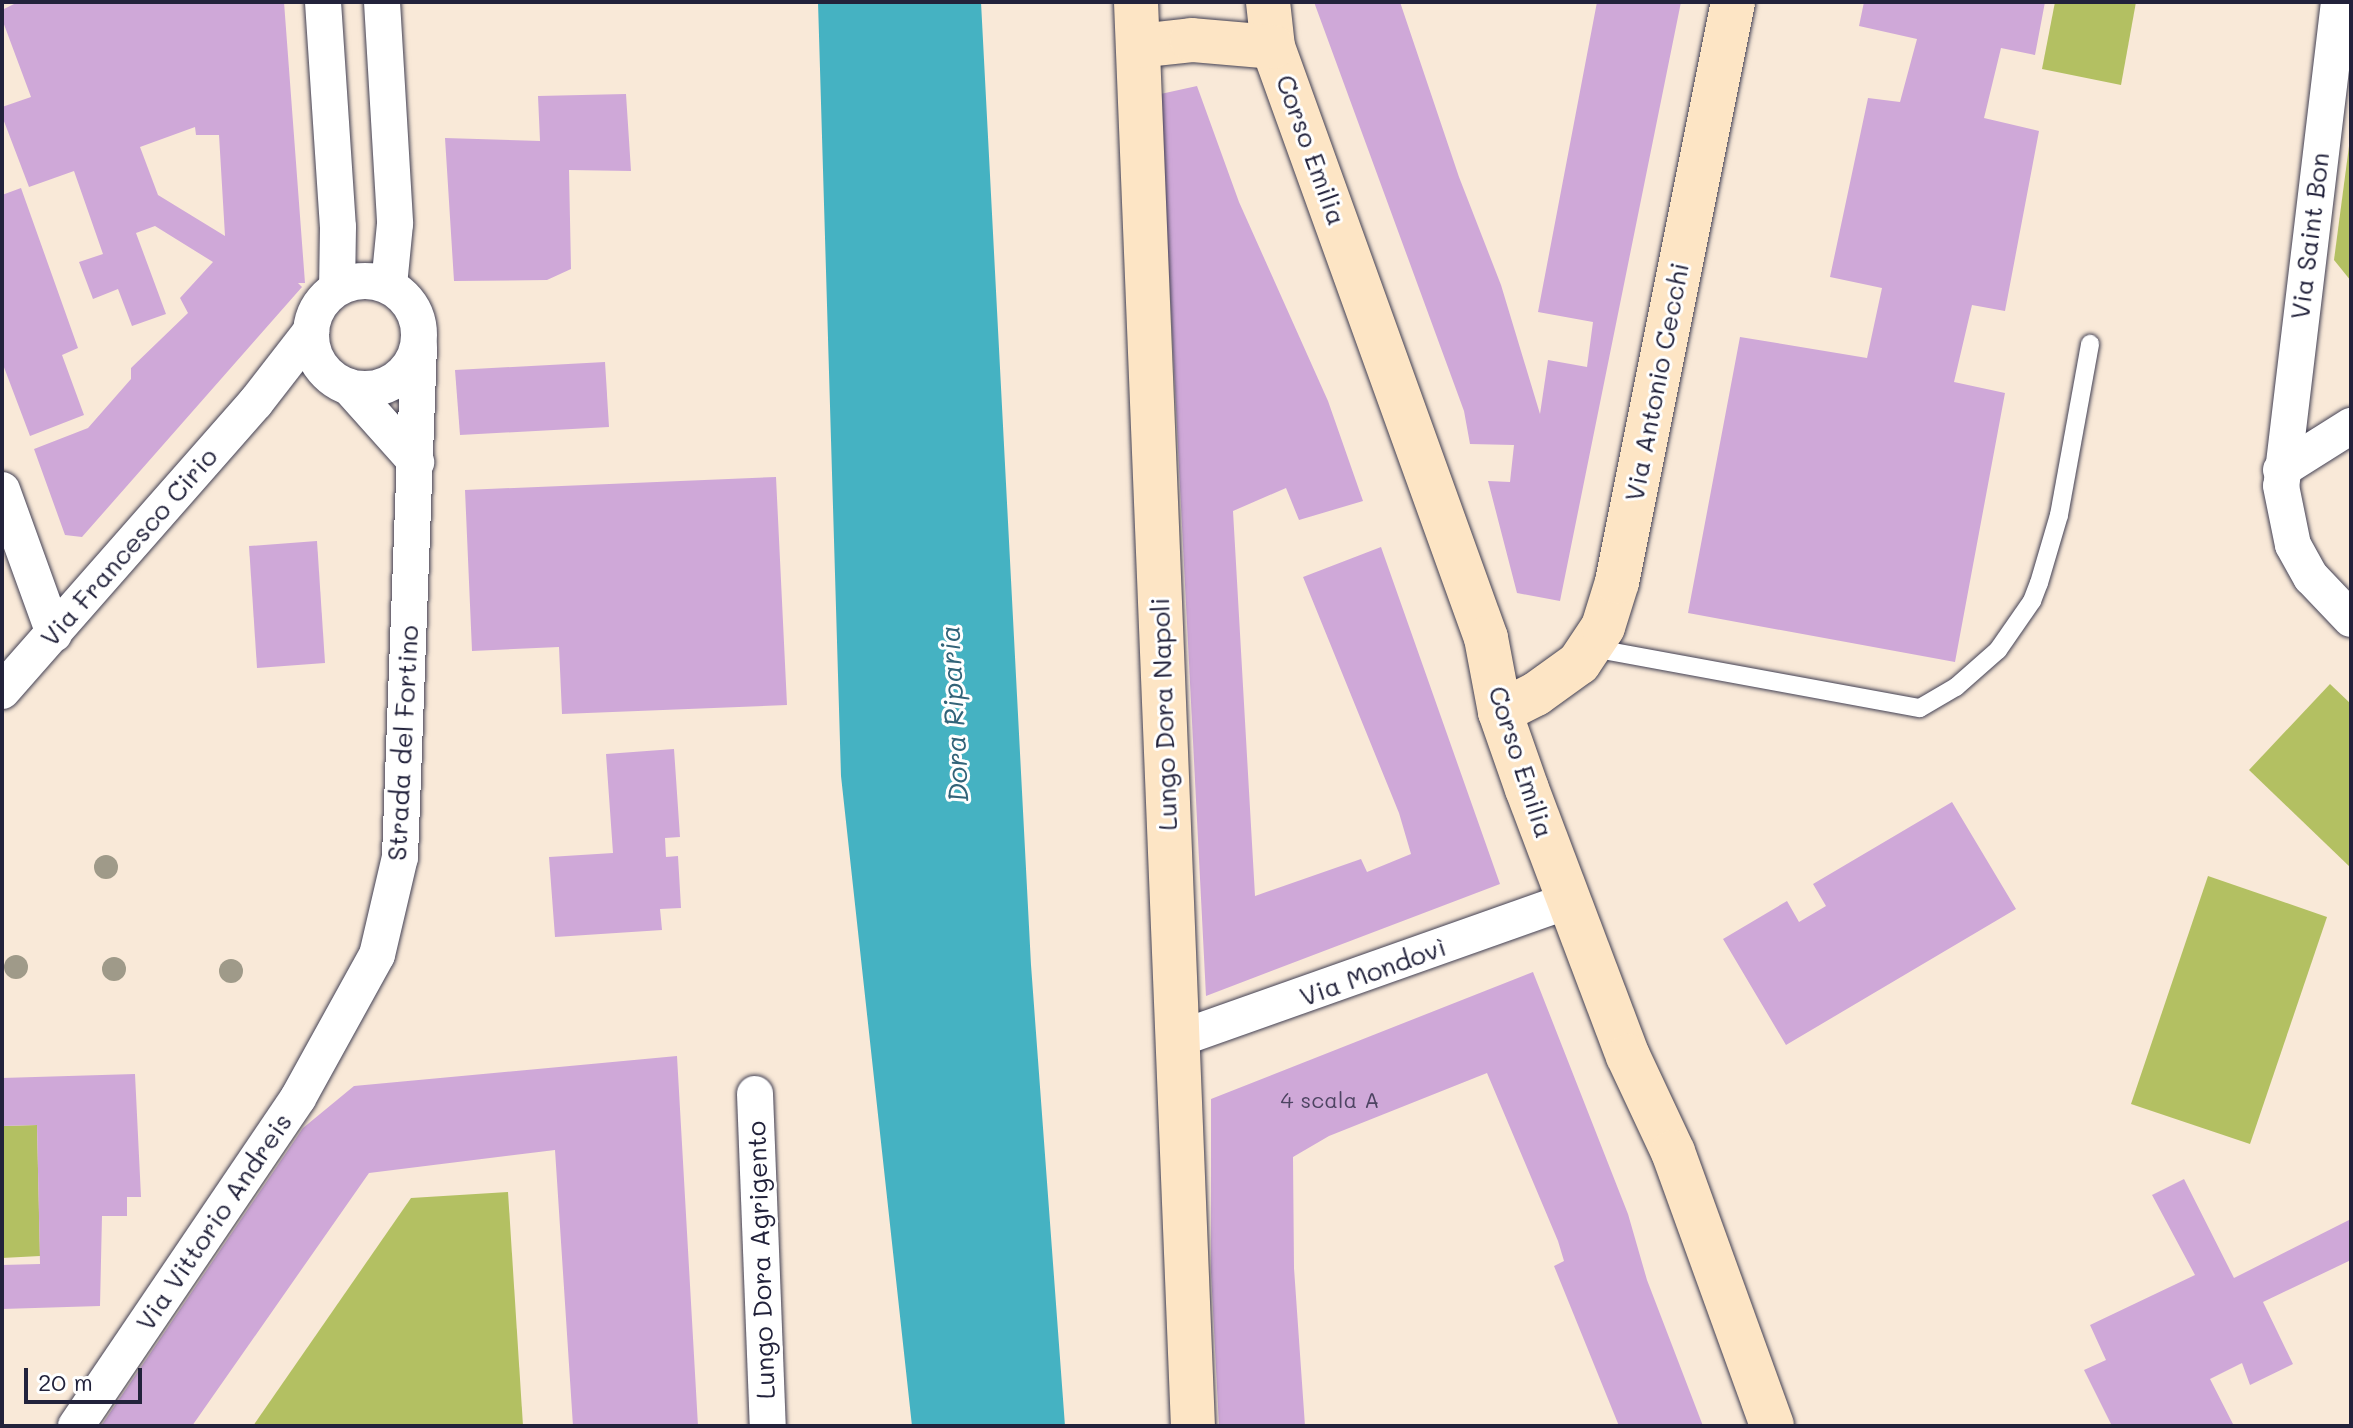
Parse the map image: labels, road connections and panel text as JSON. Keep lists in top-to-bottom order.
{
  "streets": {
    "street": [
      "Corso Emilia",
      "Via Saint Bon",
      "Via Antonio Cecchi",
      "Via Francesco Cirio",
      "Lungo Dora Napoli",
      "Strada del Fortino",
      "Via Mondovì",
      "Via Vittorio Andreis",
      "Lungo Dora Agrigento"
    ]
  },
  "crossings": [
    ["Corso Emilia", "Via Antonio Cecchi"],
    ["Corso Emilia", "Via Mondovì"],
    ["Via Francesco Cirio", "Strada del Fortino"],
    ["Lungo Dora Napoli", "Via Mondovì"],
    ["Strada del Fortino", "Via Vittorio Andreis"]
  ],
  "water": ["Dora Riparia"],
  "house_numbers": ["4 scala A"],
  "scale_bar": "20 m"
}
